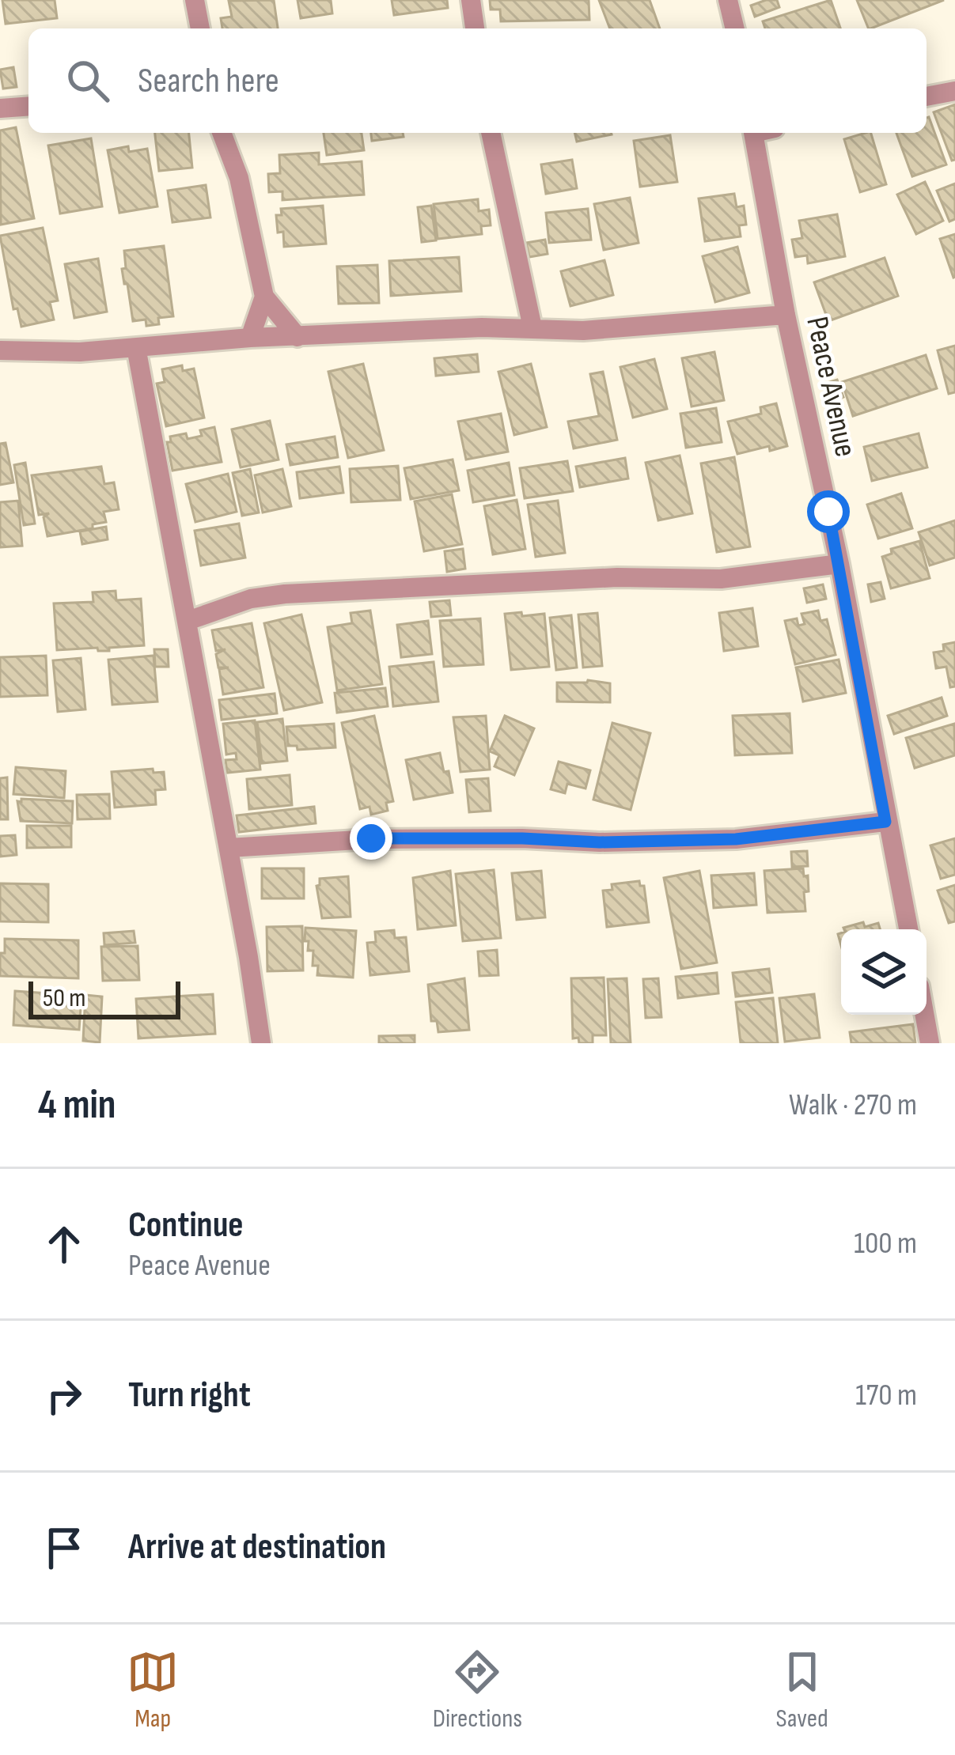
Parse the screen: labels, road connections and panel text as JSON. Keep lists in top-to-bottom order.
{
  "streets": {
    "street": ["Peace Avenue"]
  },
  "scale_bar": "50 m",
  "page": {
    "search": "Search here",
    "scale": "50 m",
    "heading": ["4 min", "Walk · 270 m"],
    "list": [
      ["Continue", "Peace Avenue", "100 m"],
      ["Turn right", "170 m"],
      "Arrive at destination"
    ],
    "nav": ["Map", "Directions", "Saved"]
  }
}
